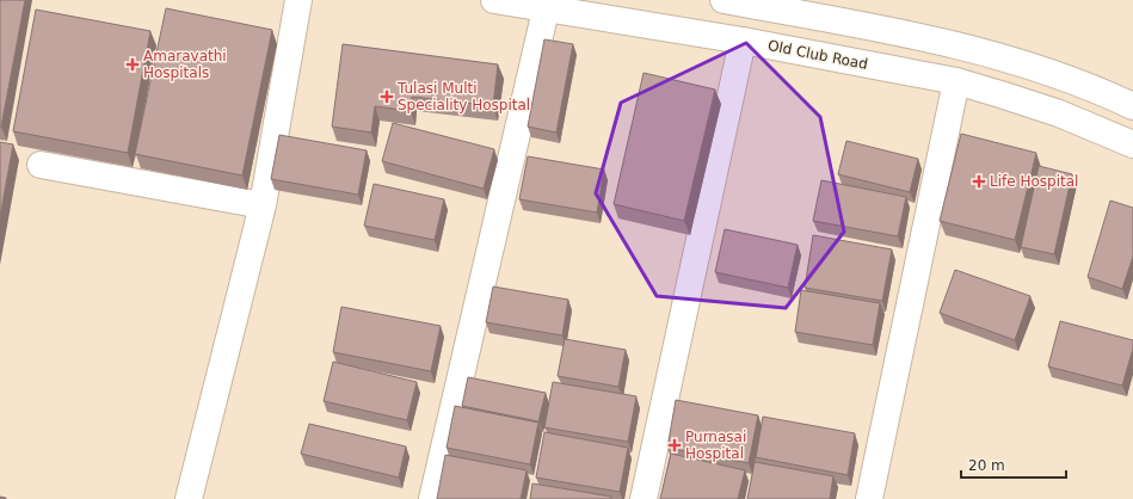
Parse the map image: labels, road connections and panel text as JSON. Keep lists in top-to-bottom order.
{
  "streets": {
    "street": ["Old Club Road"]
  },
  "places": {
    "health": [
      "Amaravathi Hospitals",
      "Tulasi Multi Speciality Hospital",
      "Life Hospital",
      "Purnasai Hospital"
    ]
  },
  "scale_bar": "20 m"
}
